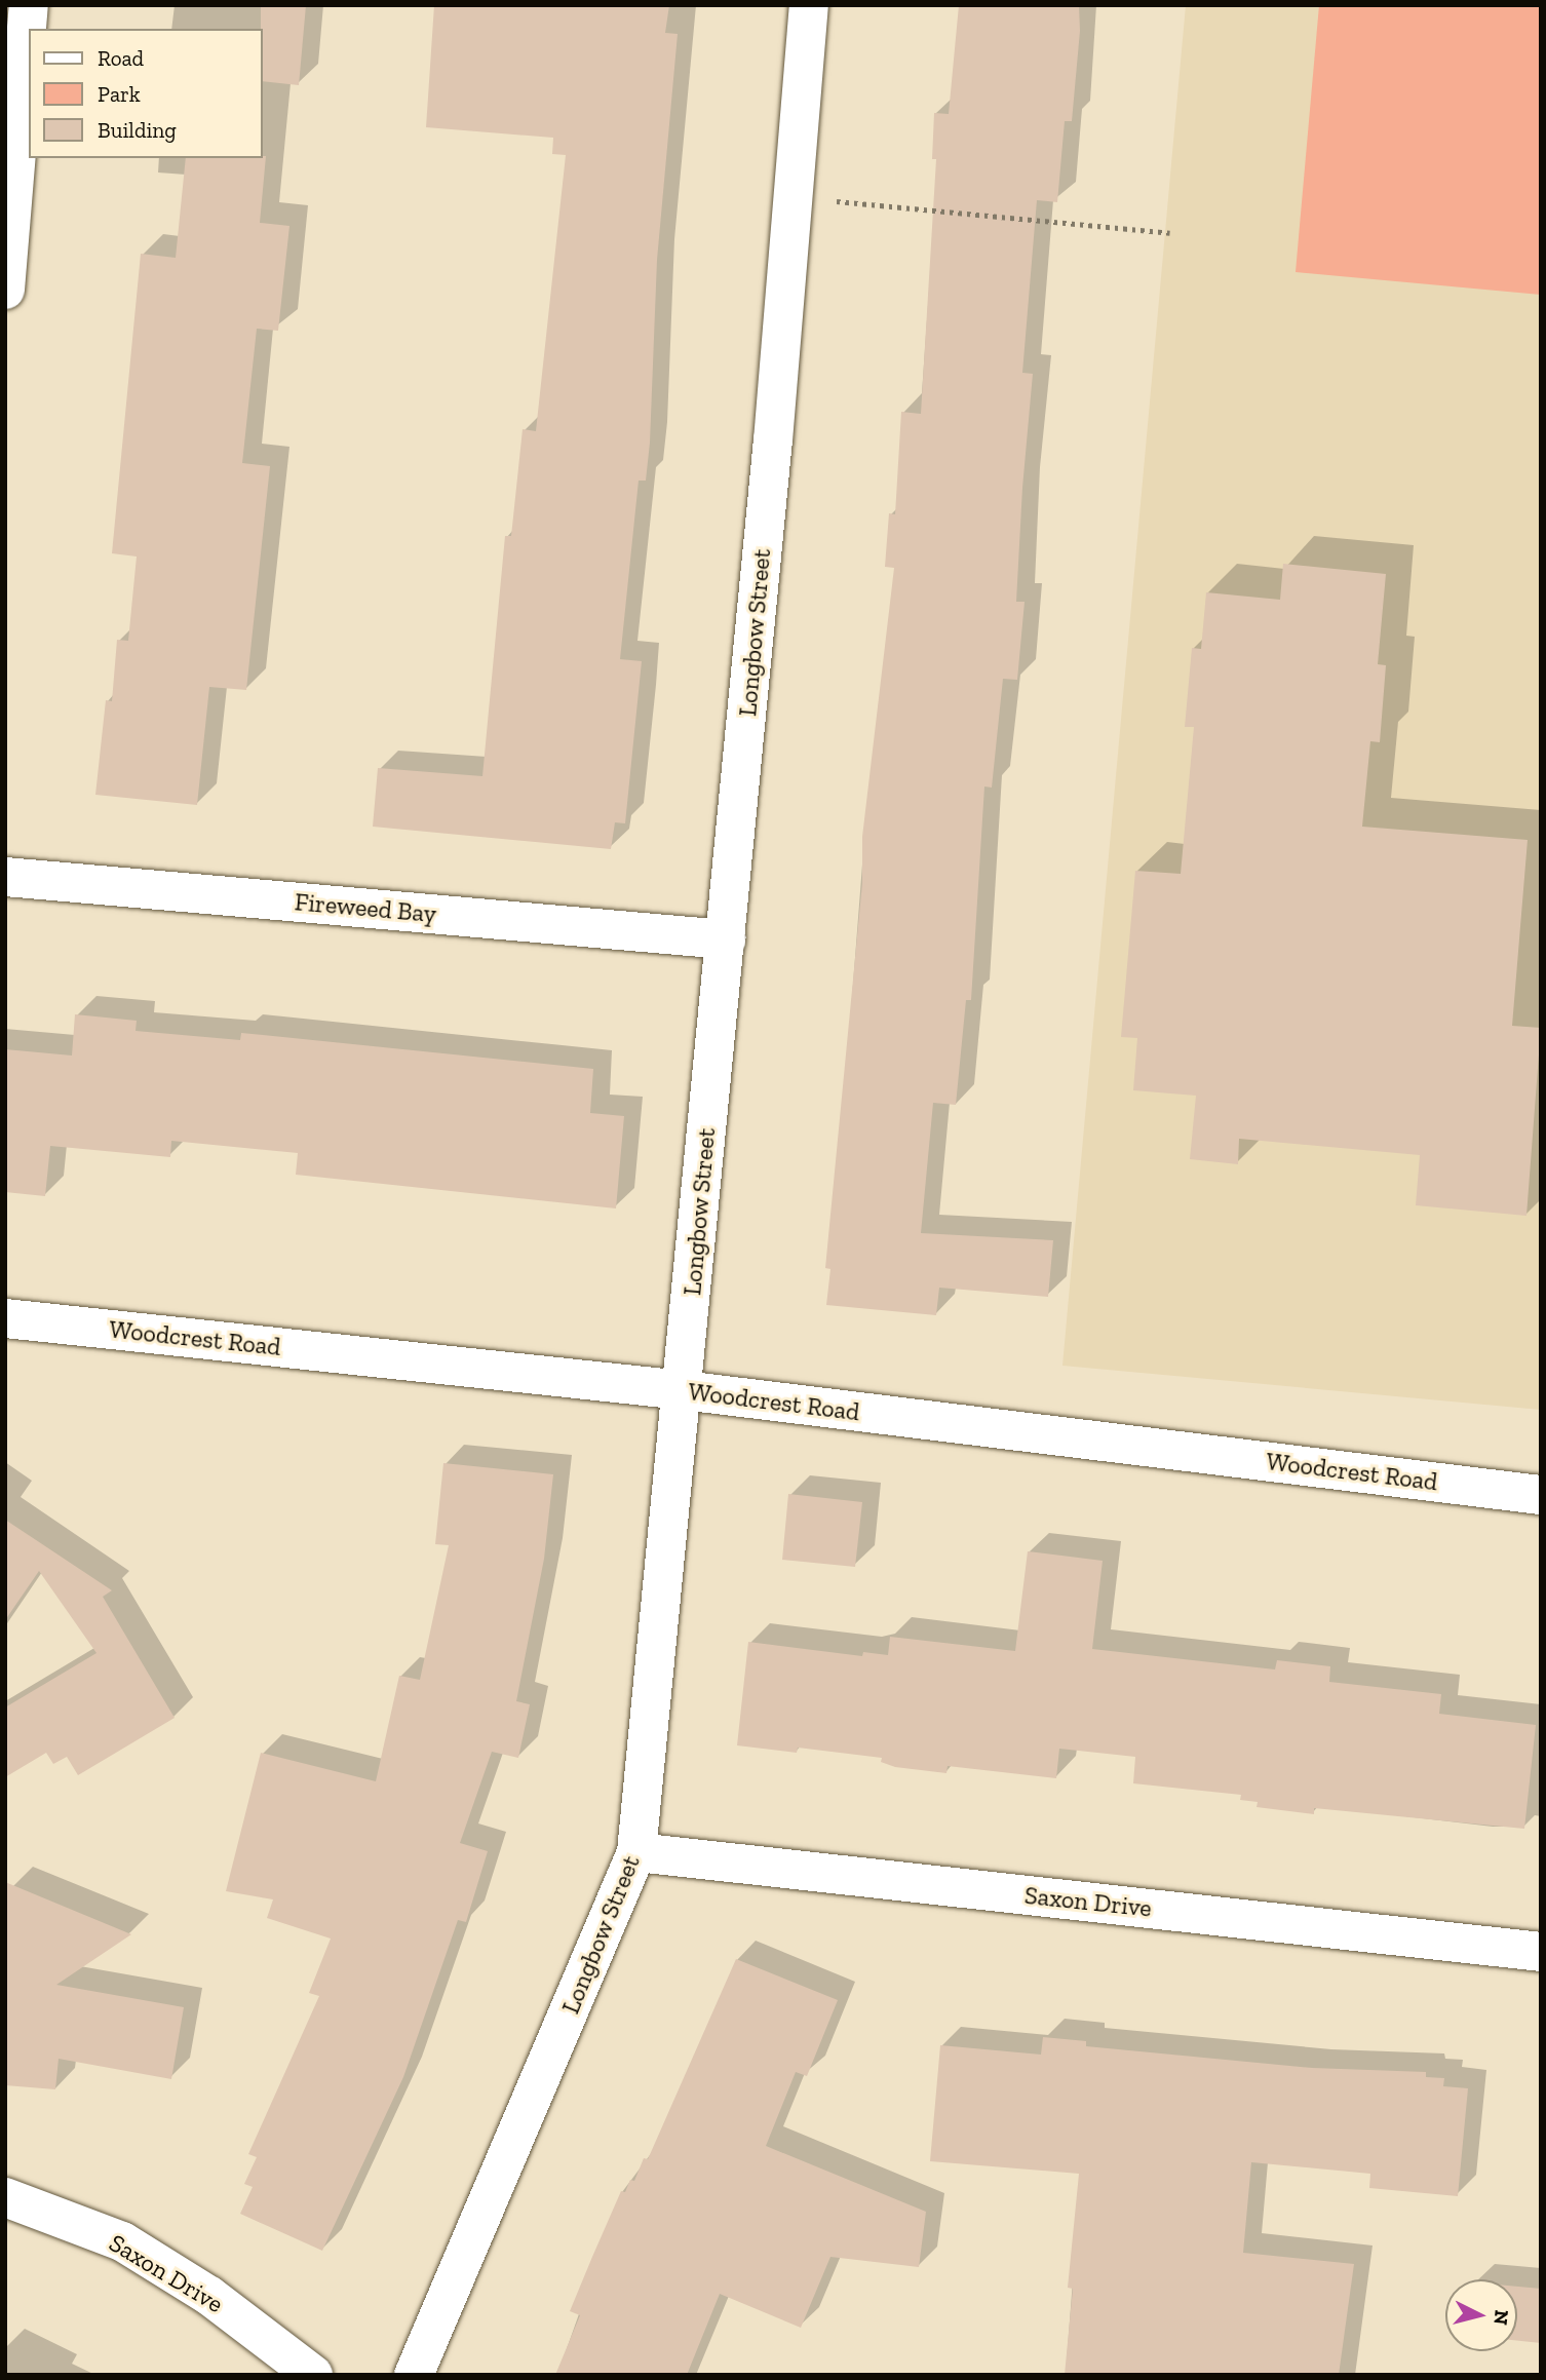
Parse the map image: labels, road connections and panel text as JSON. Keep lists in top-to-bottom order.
{
  "streets": {
    "street": [
      "Longbow Street",
      "Fireweed Bay",
      "Woodcrest Road",
      "Saxon Drive"
    ]
  },
  "crossings": [
    ["Longbow Street", "Fireweed Bay"],
    ["Longbow Street", "Woodcrest Road"],
    ["Longbow Street", "Saxon Drive"]
  ],
  "legend": ["Road", "Park", "Building"],
  "north": "right"
}
